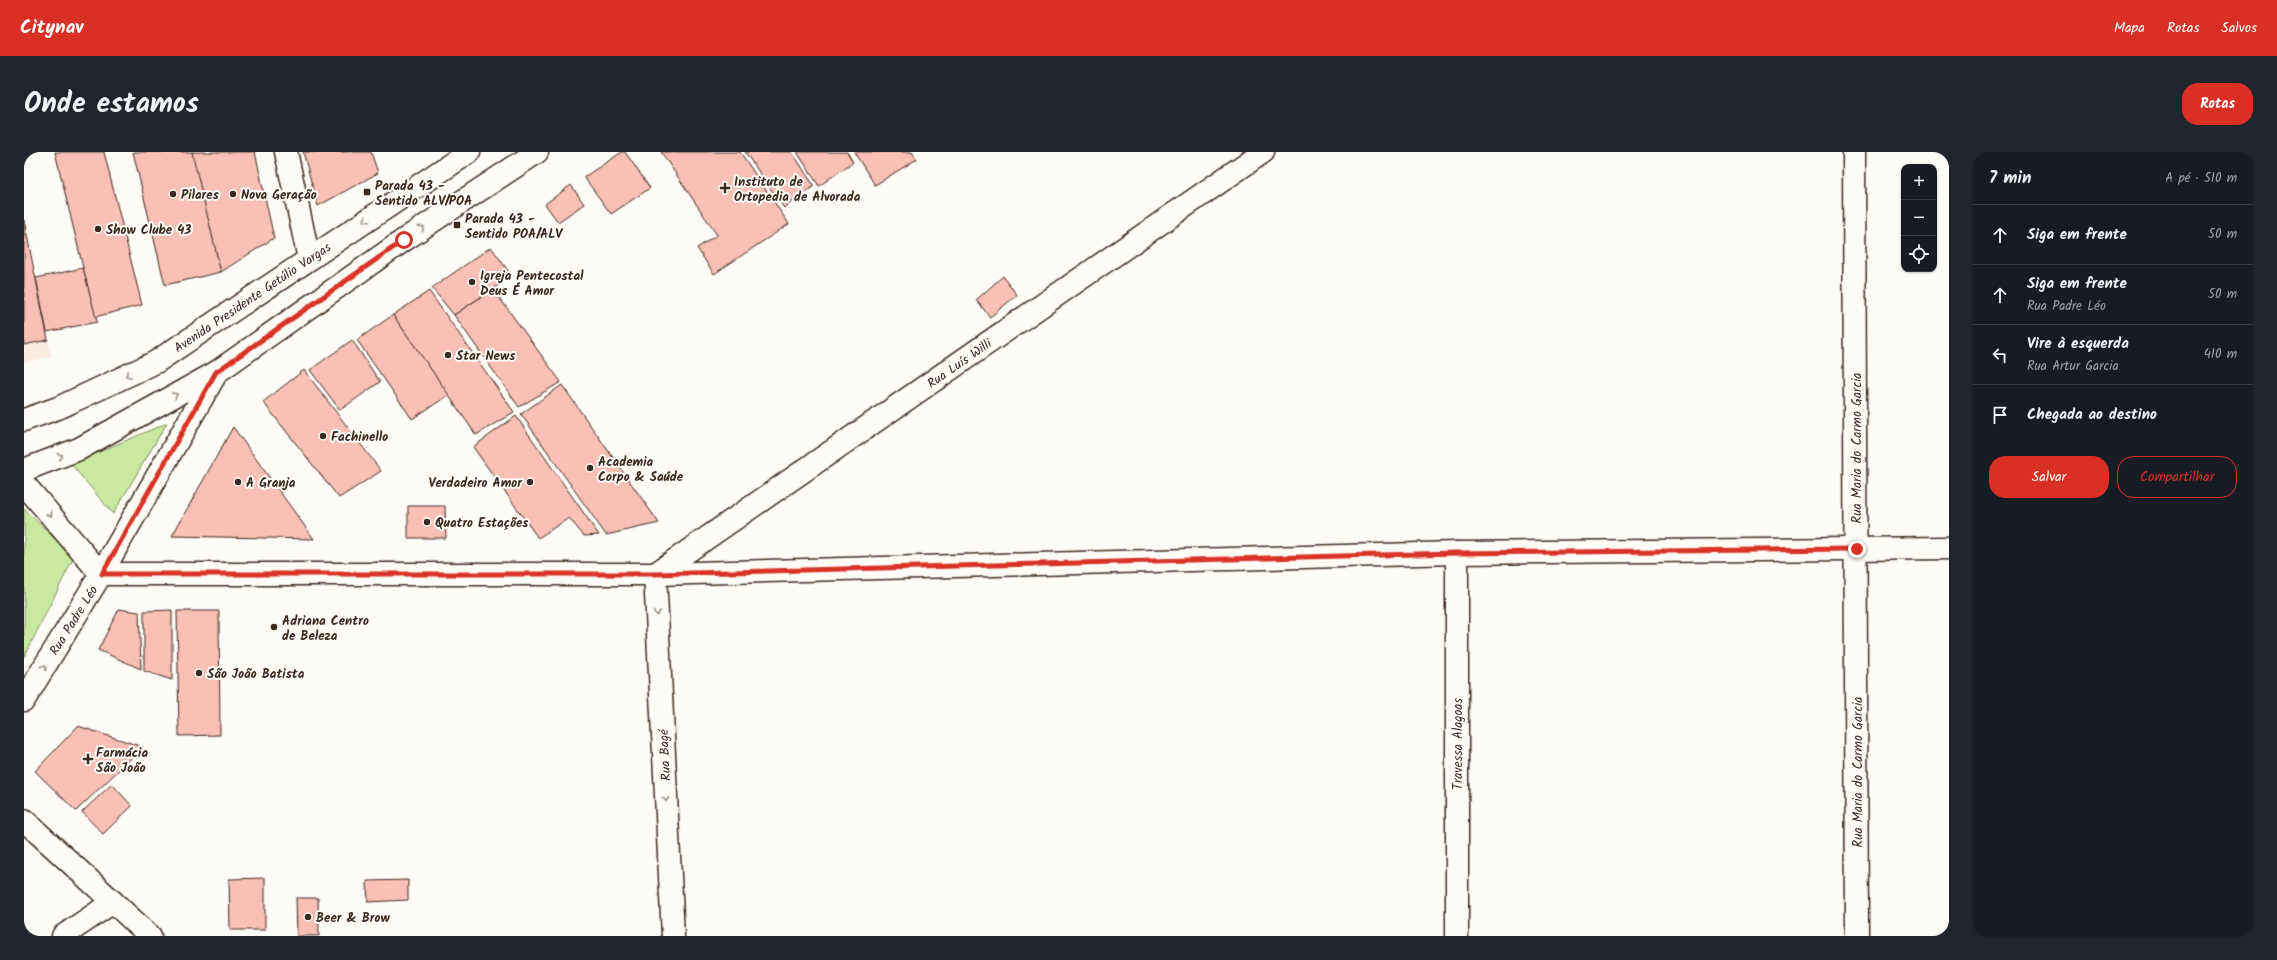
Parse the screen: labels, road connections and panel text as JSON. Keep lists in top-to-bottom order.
{
  "streets": {
    "street": [
      "Avenida Presidente Getúlio Vargas",
      "Rua Luís Willi",
      "Rua Maria do Carmo Garcia",
      "Rua Padre Léo",
      "Travessa Alagoas",
      "Rua Bagé"
    ]
  },
  "crossings": [
    ["Rua Luís Willi", "Rua Bagé"]
  ],
  "one_way": ["Rua Padre Léo", "Rua Bagé"],
  "places": {
    "health": ["Instituto de Ortopedia de Alvorada", "Farmácia São João"],
    "transit": ["Parada 43 - Sentido ALV/POA", "Parada 43 - Sentido POA/ALV"],
    "other": [
      "Pilares",
      "Nova Geração",
      "Show Clube 43",
      "Igreja Pentecostal Deus É Amor",
      "Star News",
      "Fachinello",
      "Academia Corpo & Saúde",
      "A Granja",
      "Verdadeiro Amor",
      "Quatro Estações",
      "Adriana Centro de Beleza",
      "São João Batista",
      "Beer & Brow"
    ]
  },
  "page": {
    "header": "Citynav",
    "nav": ["Mapa", "Rotas", "Salvos"],
    "title": "Onde estamos",
    "buttons": [
      "Rotas",
      ["Salvar", "Compartilhar"]
    ],
    "heading": ["7 min", "A pé · 510 m"],
    "map_buttons": ["+", "−"],
    "list": [
      ["Siga em frente", "50 m"],
      ["Siga em frente", "Rua Padre Léo", "50 m"],
      ["Vire à esquerda", "Rua Artur Garcia", "410 m"],
      "Chegada ao destino"
    ]
  }
}
